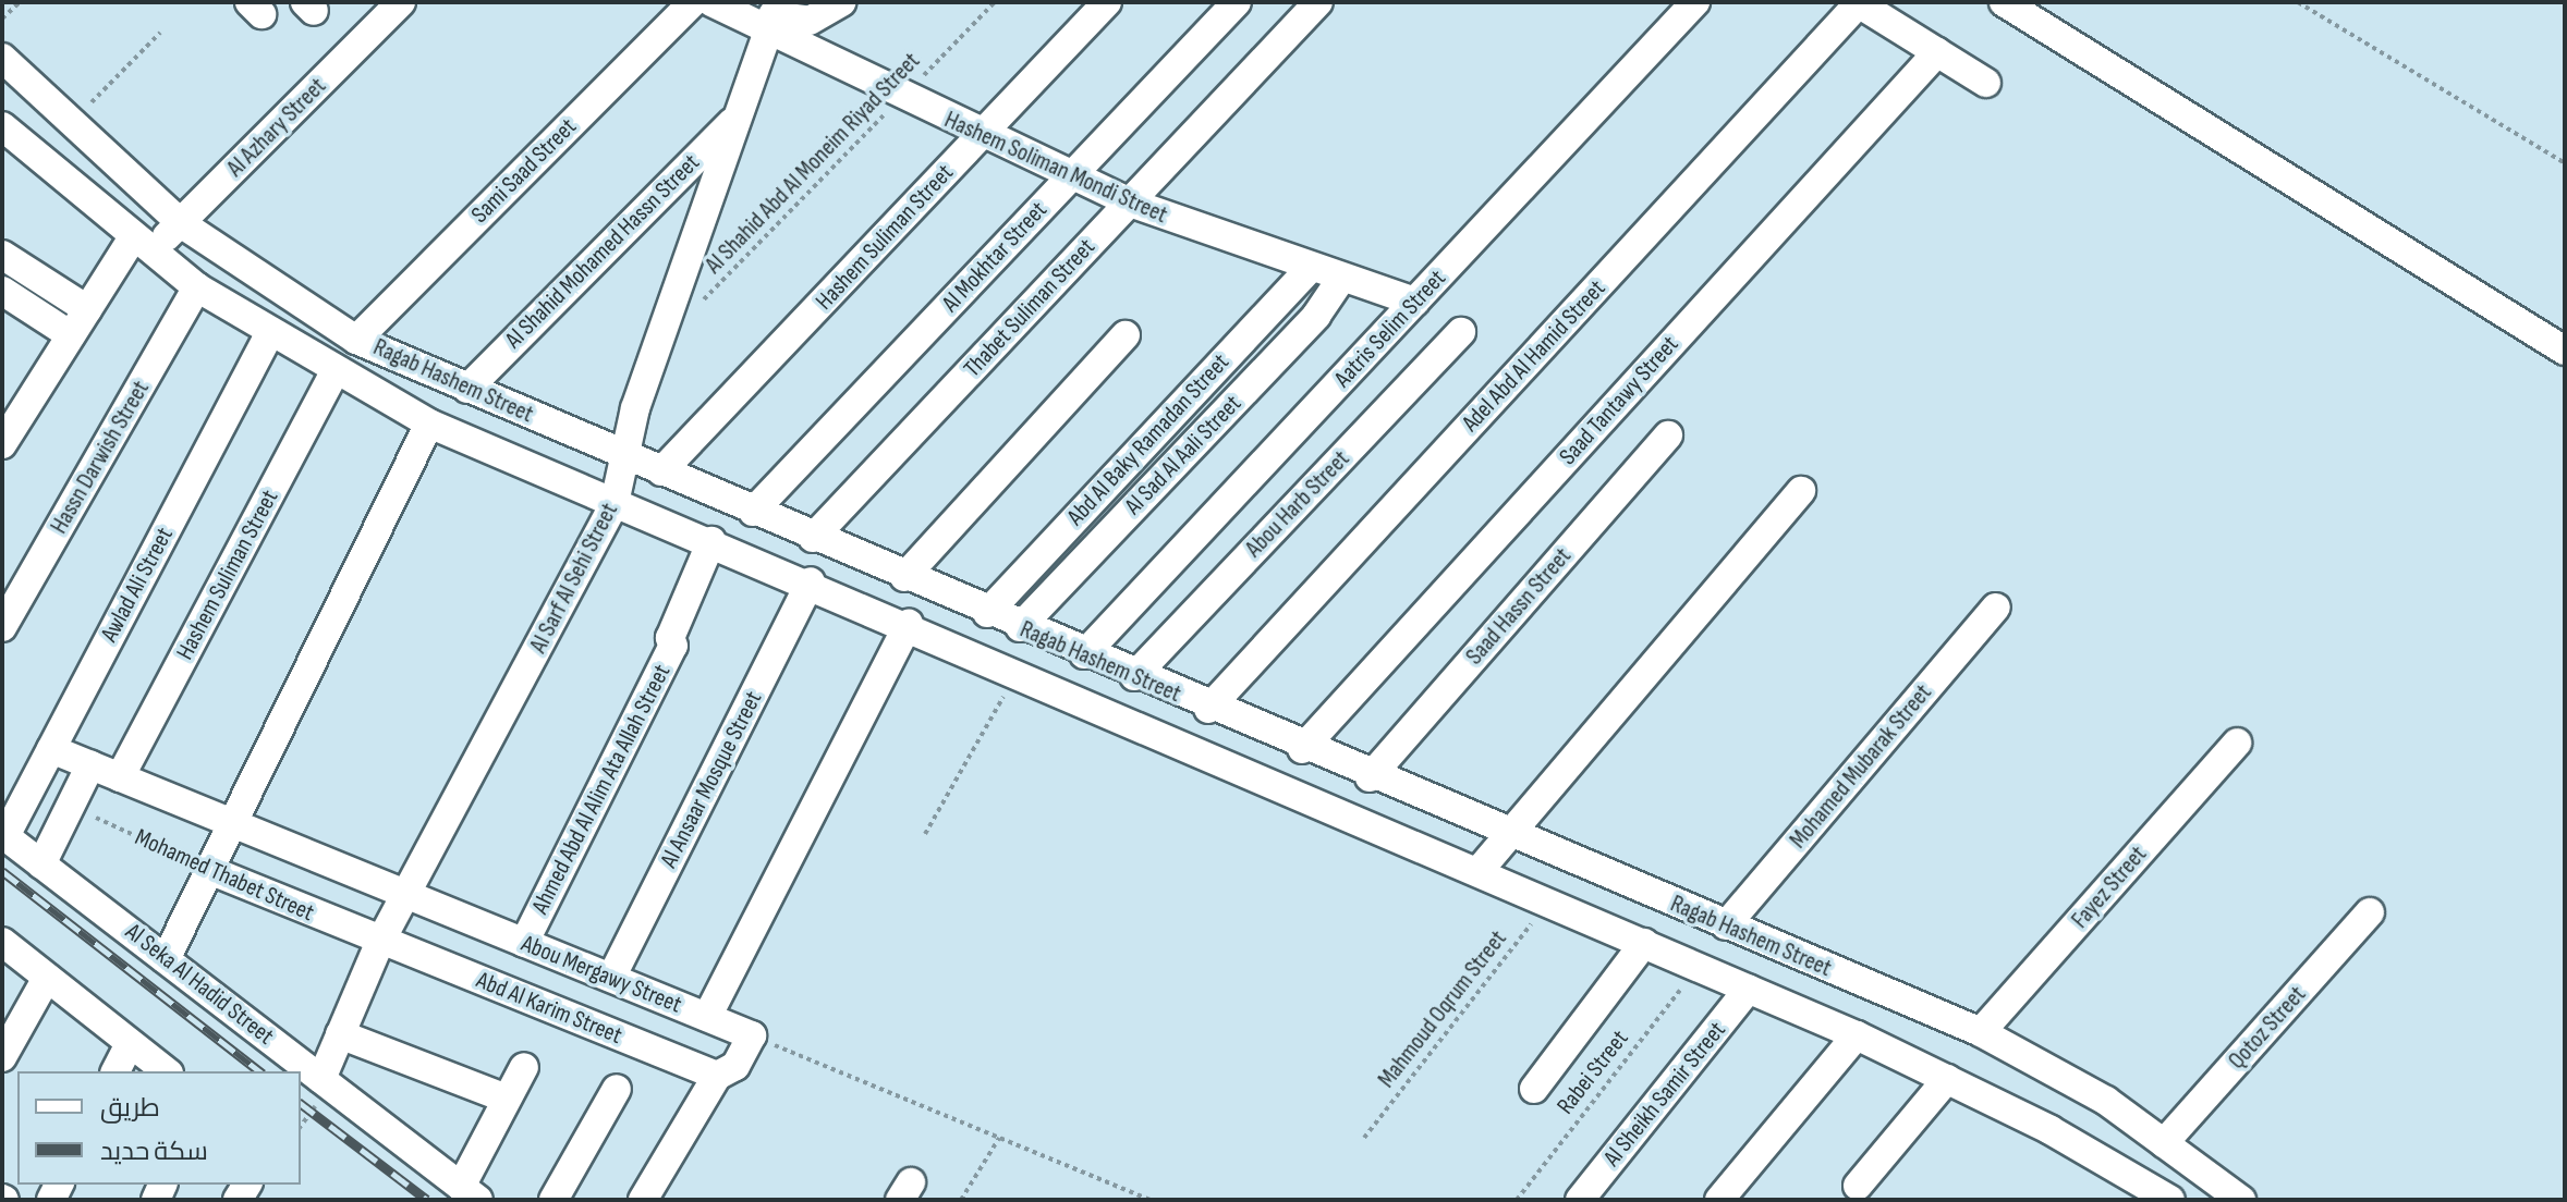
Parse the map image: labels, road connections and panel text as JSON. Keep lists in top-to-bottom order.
{
  "streets": {
    "street": [
      "Al Azhary Street",
      "Hashem Soliman Mondi Street",
      "Sami Saad Street",
      "Hashem Suliman Street",
      "Al Shahid Mohamed Hassn Street",
      "Al Mokhtar Street",
      "Thabet Suliman Street",
      "Aatris Selim Street",
      "Adel Abd Al Hamid Street",
      "Ragab Hashem Street",
      "Saad Tantawy Street",
      "Abd Al Baky Ramadan Street",
      "Al Sad Al Aali Street",
      "Hassn Darwish Street",
      "Abou Harb Street",
      "Al Sarf Al Sehi Street",
      "Awlad Ali Street",
      "Saad Hassn Street",
      "Mohamed Mubarak Street",
      "Al Ansaar Mosque Street",
      "Ahmed Abd Al Alim Ata Allah Street",
      "Mohamed Thabet Street",
      "Fayez Street",
      "Abou Mergawy Street",
      "Al Seka Al Hadid Street",
      "Abd Al Karim Street",
      "Qotoz Street",
      "Al Sheikh Samir Street"
    ],
    "path": ["Al Shahid Abd Al Moneim Riyad Street", "Mahmoud Oqrum Street", "Rabei Street"]
  },
  "crossings": [
    ["Al Azhary Street", "Ragab Hashem Street"],
    ["Al Shahid Abd Al Moneim Riyad Street", "Hashem Soliman Mondi Street"],
    ["Hashem Soliman Mondi Street", "Hashem Suliman Street"],
    ["Hashem Soliman Mondi Street", "Al Mokhtar Street"],
    ["Hashem Soliman Mondi Street", "Thabet Suliman Street"],
    ["Hashem Soliman Mondi Street", "Aatris Selim Street"],
    ["Hashem Soliman Mondi Street", "Abd Al Baky Ramadan Street"],
    ["Hashem Soliman Mondi Street", "Al Sad Al Aali Street"],
    ["Hashem Soliman Mondi Street", "Al Sarf Al Sehi Street"],
    ["Sami Saad Street", "Ragab Hashem Street"],
    ["Hashem Suliman Street", "Ragab Hashem Street"],
    ["Hashem Suliman Street", "Abou Mergawy Street"],
    ["Al Shahid Mohamed Hassn Street", "Ragab Hashem Street"],
    ["Al Shahid Mohamed Hassn Street", "Al Sarf Al Sehi Street"],
    ["Al Mokhtar Street", "Ragab Hashem Street"],
    ["Thabet Suliman Street", "Ragab Hashem Street"],
    ["Aatris Selim Street", "Ragab Hashem Street"],
    ["Adel Abd Al Hamid Street", "Ragab Hashem Street"],
    ["Ragab Hashem Street", "Saad Tantawy Street"],
    ["Ragab Hashem Street", "Abd Al Baky Ramadan Street"],
    ["Ragab Hashem Street", "Al Sad Al Aali Street"],
    ["Ragab Hashem Street", "Hassn Darwish Street"],
    ["Ragab Hashem Street", "Abou Harb Street"],
    ["Ragab Hashem Street", "Al Sarf Al Sehi Street"],
    ["Ragab Hashem Street", "Awlad Ali Street"],
    ["Ragab Hashem Street", "Saad Hassn Street"],
    ["Ragab Hashem Street", "Mohamed Mubarak Street"],
    ["Ragab Hashem Street", "Al Ansaar Mosque Street"],
    ["Ragab Hashem Street", "Ahmed Abd Al Alim Ata Allah Street"],
    ["Ragab Hashem Street", "Fayez Street"],
    ["Ragab Hashem Street", "Mahmoud Oqrum Street"],
    ["Ragab Hashem Street", "Qotoz Street"],
    ["Ragab Hashem Street", "Rabei Street"],
    ["Ragab Hashem Street", "Al Sheikh Samir Street"],
    ["Al Sarf Al Sehi Street", "Mohamed Thabet Street"],
    ["Al Sarf Al Sehi Street", "Abou Mergawy Street"],
    ["Al Sarf Al Sehi Street", "Al Seka Al Hadid Street"],
    ["Al Sarf Al Sehi Street", "Abd Al Karim Street"],
    ["Awlad Ali Street", "Abou Mergawy Street"],
    ["Awlad Ali Street", "Al Seka Al Hadid Street"],
    ["Al Ansaar Mosque Street", "Abou Mergawy Street"],
    ["Ahmed Abd Al Alim Ata Allah Street", "Abou Mergawy Street"],
    ["Mohamed Thabet Street", "Abd Al Karim Street"]
  ],
  "legend": ["طريق", "سكة حديد"]
}
